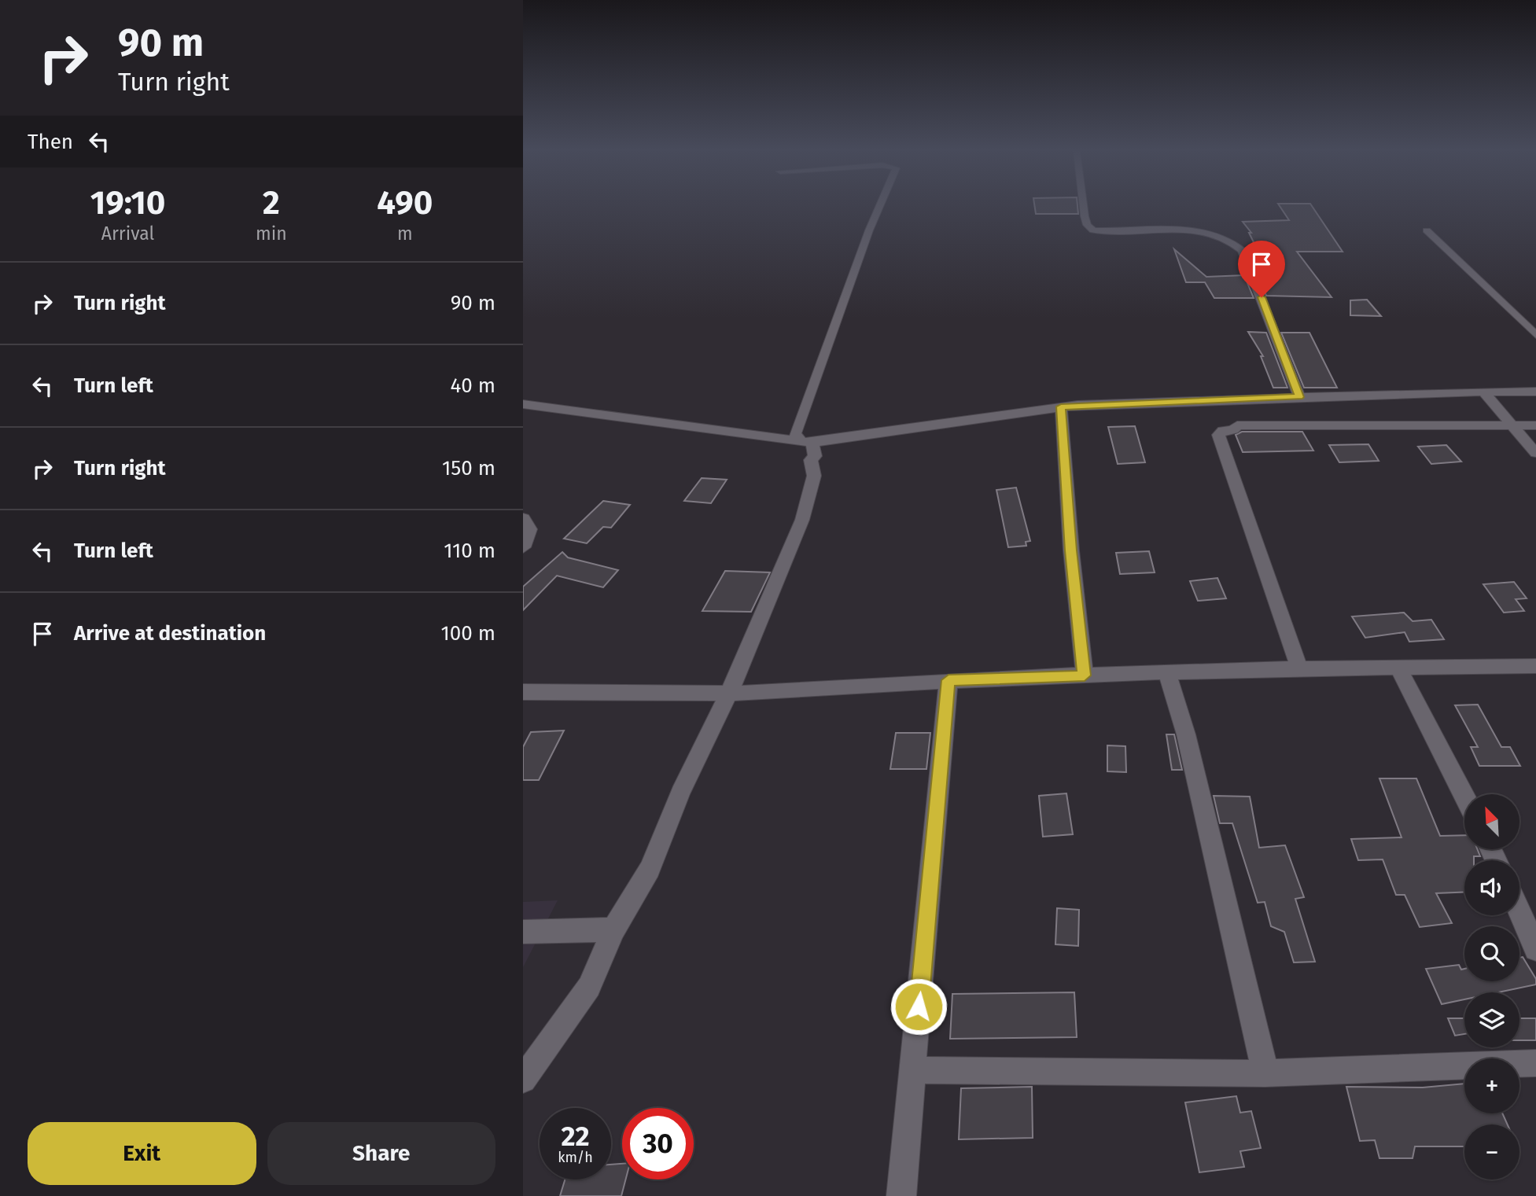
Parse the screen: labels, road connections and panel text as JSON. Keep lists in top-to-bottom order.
{
  "north": "top left",
  "page": {
    "turn": ["90 m", "Turn right"],
    "then": "Then",
    "eta": [
      "19:10",
      "Arrival",
      "2",
      "min",
      "490",
      "m"
    ],
    "list": [
      {
        "name": "Turn right",
        "value": "90 m"
      },
      {
        "name": "Turn left",
        "value": "40 m"
      },
      {
        "name": "Turn right",
        "value": "150 m"
      },
      {
        "name": "Turn left",
        "value": "110 m"
      },
      {
        "name": "Arrive at destination",
        "value": "100 m"
      }
    ],
    "map_buttons": ["+", "−"],
    "speed": "22 km/h",
    "limit": "30",
    "buttons": ["Exit", "Share"]
  }
}
